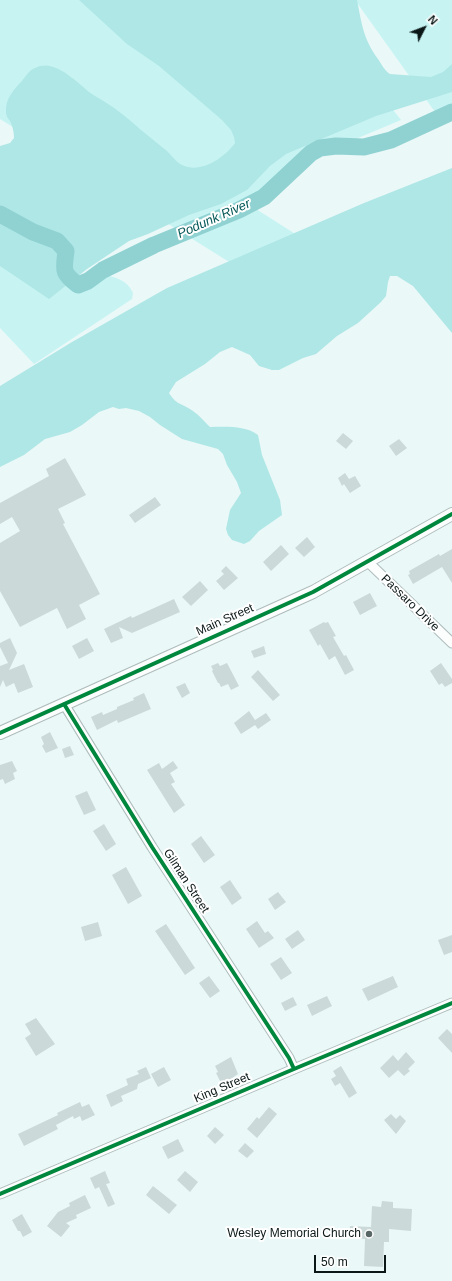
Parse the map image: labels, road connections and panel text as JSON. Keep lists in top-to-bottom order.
{
  "streets": {
    "street": [
      "Passaro Drive",
      "Main Street",
      "Gilman Street",
      "King Street"
    ]
  },
  "crossings": [
    ["Passaro Drive", "Main Street"],
    ["Main Street", "Gilman Street"],
    ["Gilman Street", "King Street"]
  ],
  "water": ["Podunk River"],
  "places": ["Wesley Memorial Church"],
  "scale_bar": "50 m",
  "north": "top right"
}
